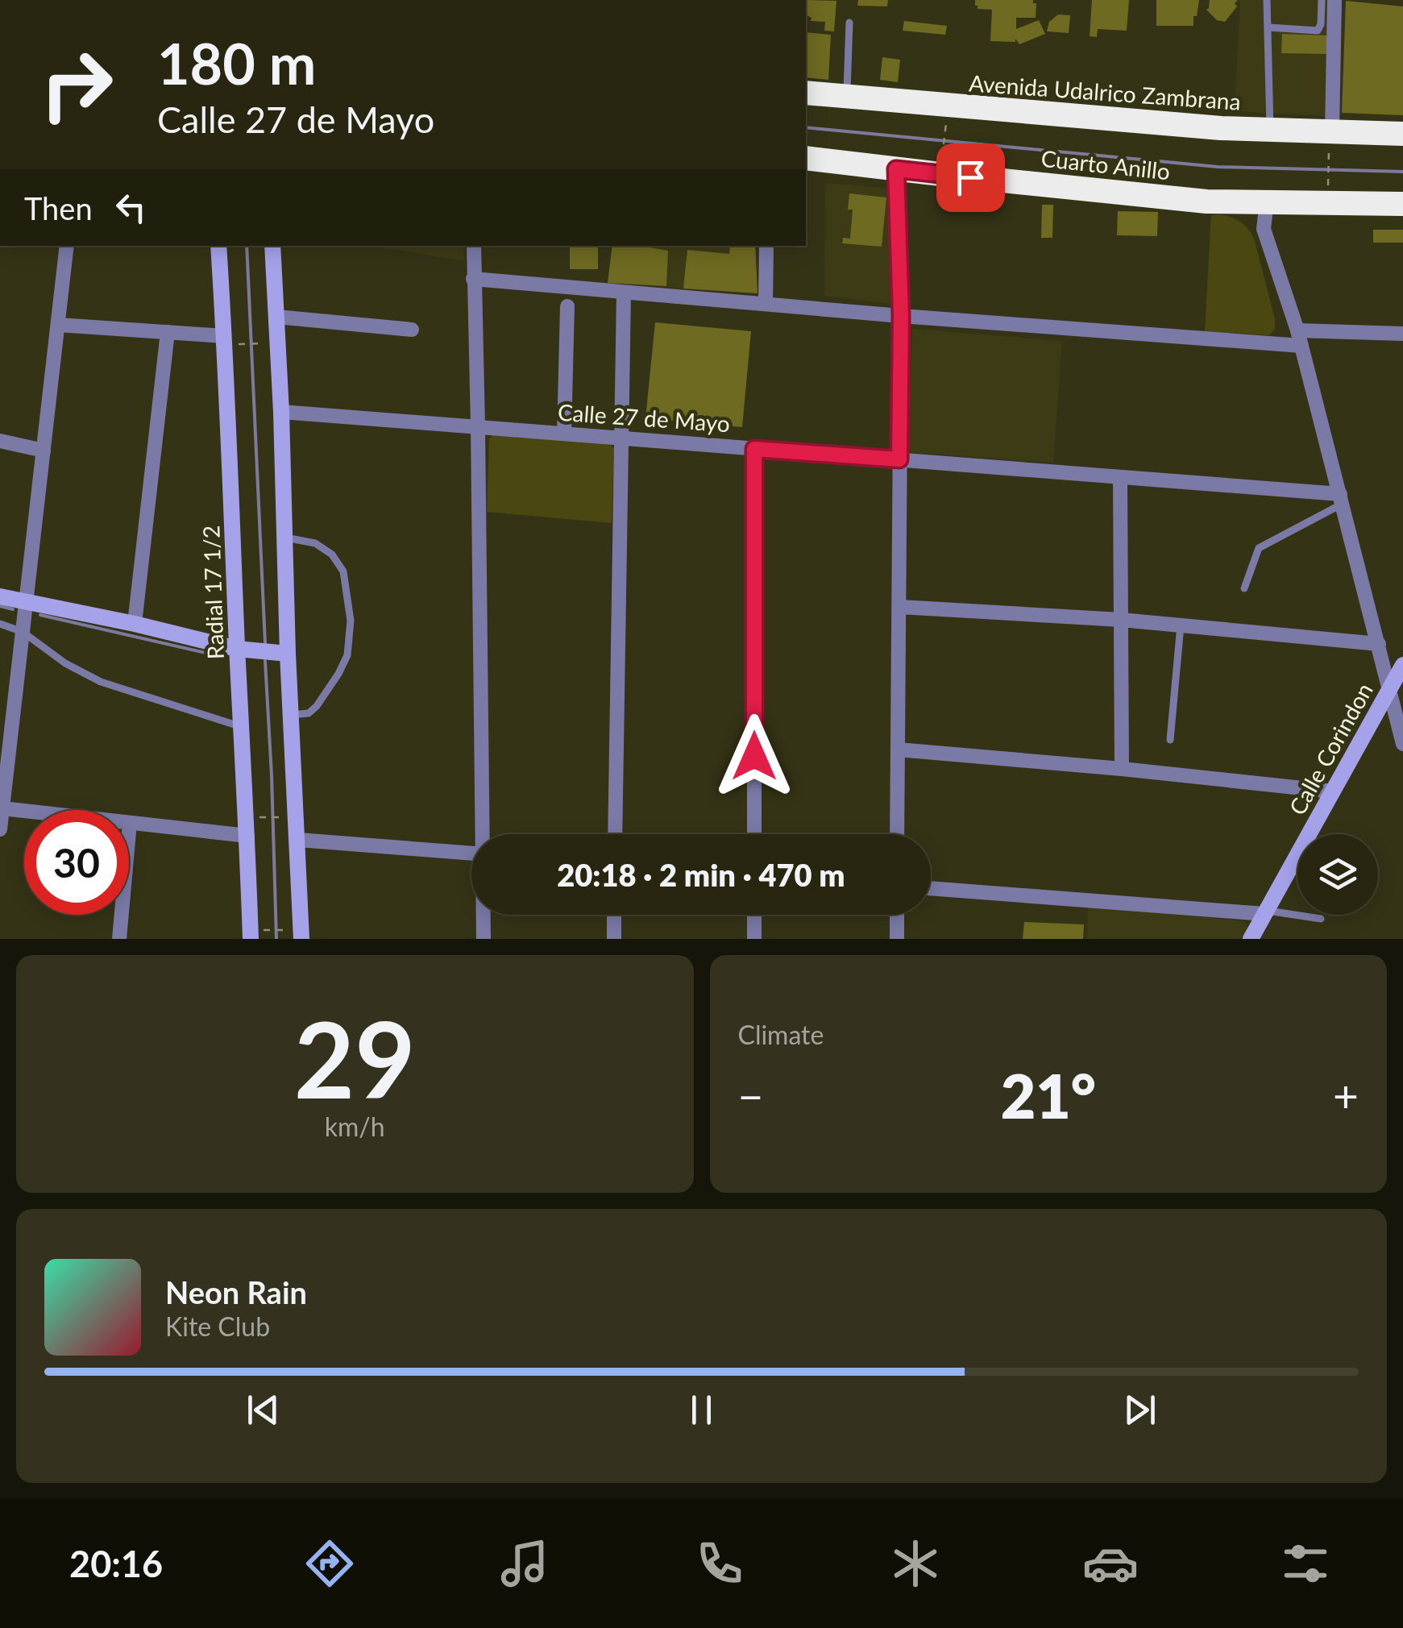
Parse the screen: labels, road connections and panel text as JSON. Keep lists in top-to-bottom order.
{
  "streets": {
    "highway": ["Avenida Udalrico Zambrana", "Cuarto Anillo"],
    "main road": ["Radial 17 1/2", "Calle Corindon"],
    "street": ["Calle 27 de Mayo"]
  },
  "page": {
    "turn": ["180 m", "Calle 27 de Mayo"],
    "then": "Then",
    "limit": "30",
    "trip": "20:18 · 2 min · 470 m",
    "tile": [
      ["29", "km/h"],
      "Climate"
    ],
    "heat": ["−", "21°", "+"],
    "song": ["Neon Rain", "Kite Club"],
    "tabs": "20:16"
  }
}
